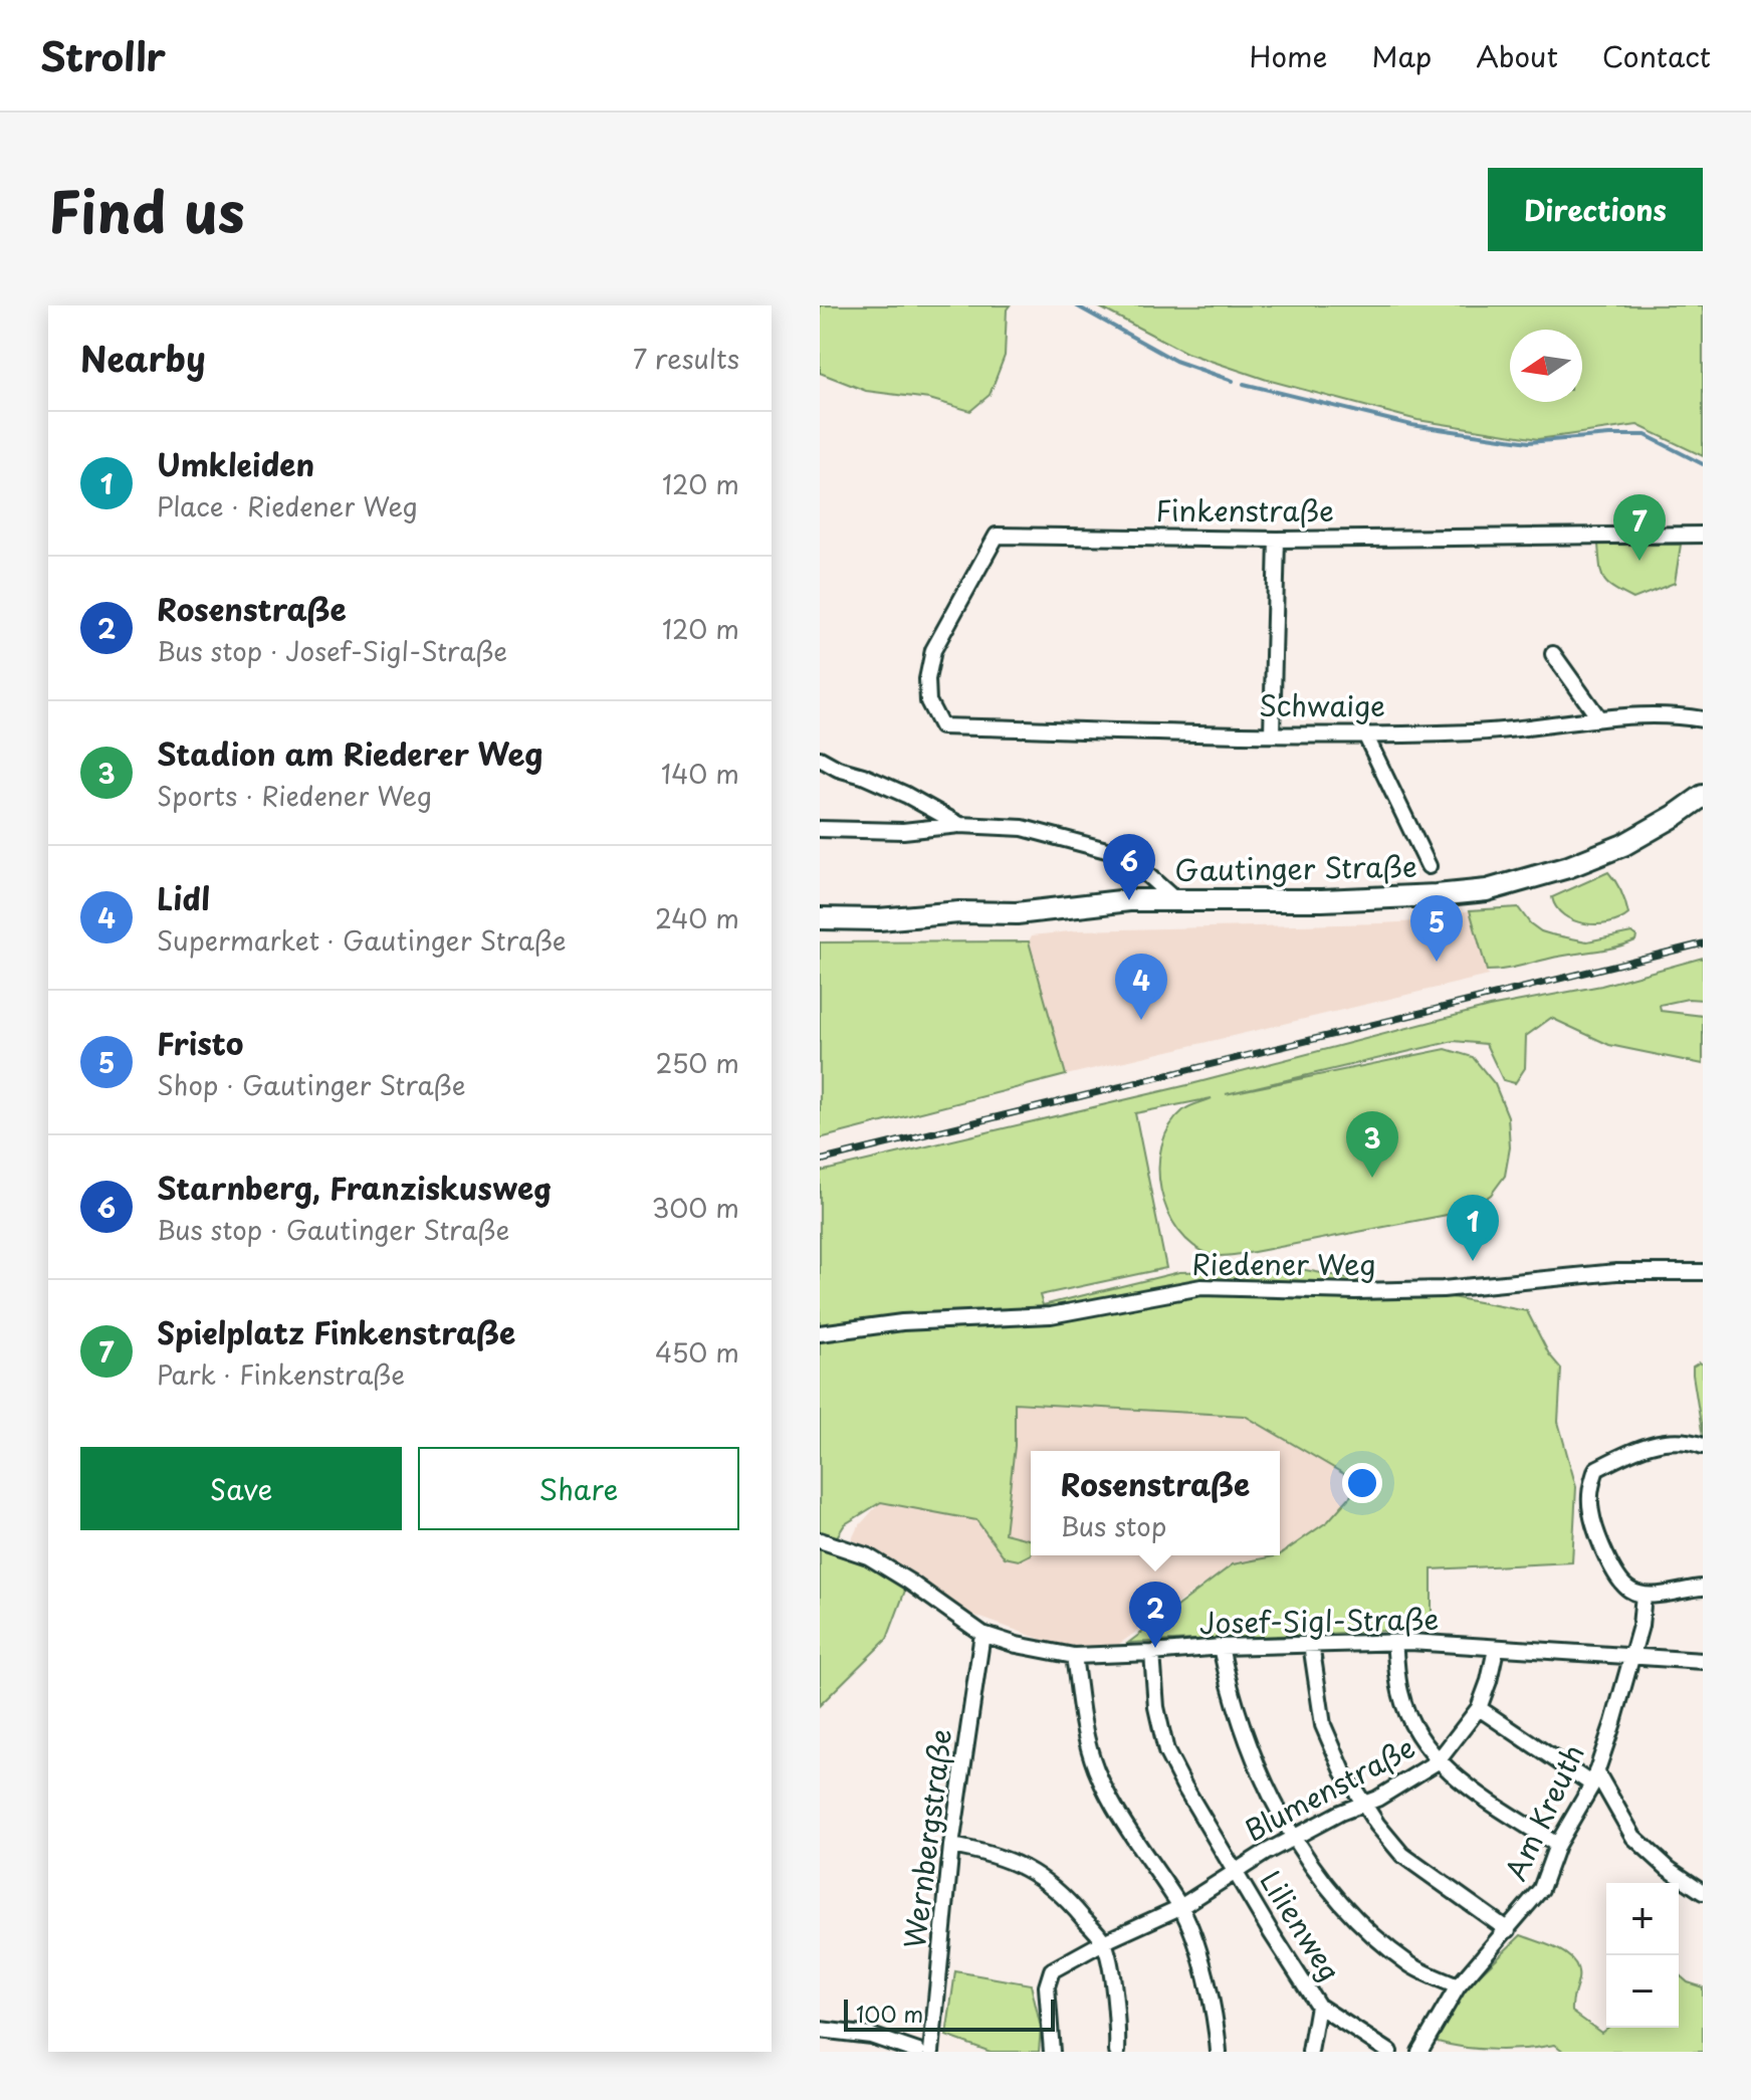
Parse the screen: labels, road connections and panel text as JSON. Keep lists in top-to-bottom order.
{
  "streets": {
    "main road": ["Gautinger Straße"],
    "street": [
      "Finkenstraße",
      "Schwaige",
      "Riedener Weg",
      "Josef-Sigl-Straße",
      "Blumenstraße",
      "Am Kreuth",
      "Wernbergstraße",
      "Lilienweg"
    ]
  },
  "crossings": [
    ["Finkenstraße", "Schwaige"],
    ["Josef-Sigl-Straße", "Blumenstraße"],
    ["Josef-Sigl-Straße", "Am Kreuth"],
    ["Josef-Sigl-Straße", "Wernbergstraße"],
    ["Josef-Sigl-Straße", "Lilienweg"],
    ["Blumenstraße", "Lilienweg"]
  ],
  "scale_bar": "100 m",
  "north": "left",
  "page": {
    "header": "Strollr",
    "nav": [
      "Home",
      "Map",
      "About",
      "Contact"
    ],
    "title": "Find us",
    "buttons": [
      "Directions",
      ["Save", "Share"]
    ],
    "heading": ["Nearby", "7 results"],
    "list": [
      {
        "mark": "1",
        "name": "Umkleiden",
        "note": "Place · Riedener Weg",
        "value": "120 m"
      },
      {
        "mark": "2",
        "name": "Rosenstraße",
        "note": "Bus stop · Josef-Sigl-Straße",
        "value": "120 m"
      },
      {
        "mark": "3",
        "name": "Stadion am Riederer Weg",
        "note": "Sports · Riedener Weg",
        "value": "140 m"
      },
      {
        "mark": "4",
        "name": "Lidl",
        "note": "Supermarket · Gautinger Straße",
        "value": "240 m"
      },
      {
        "mark": "5",
        "name": "Fristo",
        "note": "Shop · Gautinger Straße",
        "value": "250 m"
      },
      {
        "mark": "6",
        "name": "Starnberg, Franziskusweg",
        "note": "Bus stop · Gautinger Straße",
        "value": "300 m"
      },
      {
        "mark": "7",
        "name": "Spielplatz Finkenstraße",
        "note": "Park · Finkenstraße",
        "value": "450 m"
      }
    ],
    "pins": [
      "7",
      "6",
      "5",
      "4",
      "3",
      "1",
      "2"
    ],
    "popup": ["Rosenstraße", "Bus stop"],
    "map_buttons": ["+", "−"],
    "scale": "100 m"
  }
}
